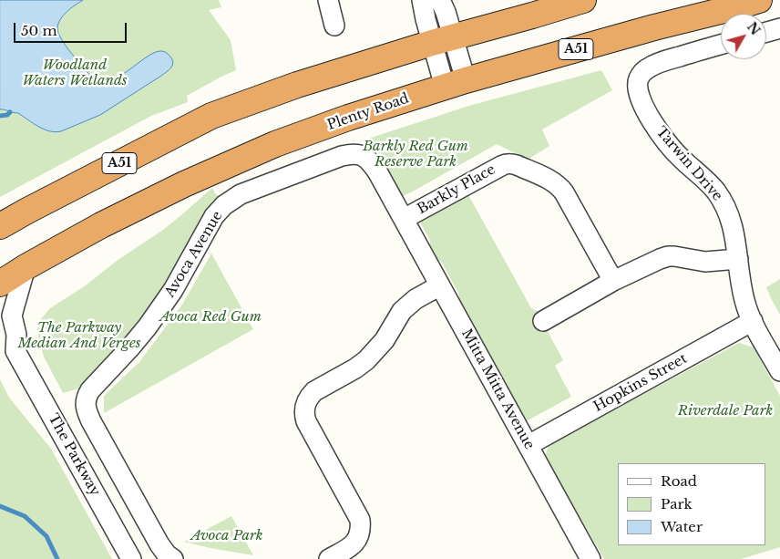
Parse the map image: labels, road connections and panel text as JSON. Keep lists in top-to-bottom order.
{
  "streets": {
    "highway": ["A51", "Plenty Road"],
    "street": [
      "Tarwin Drive",
      "Barkly Place",
      "Avoca Avenue",
      "Hopkins Street",
      "Mitta Mitta Avenue",
      "The Parkway"
    ]
  },
  "crossings": [
    ["Plenty Road", "The Parkway"],
    ["Tarwin Drive", "Hopkins Street"],
    ["Barkly Place", "Avoca Avenue"],
    ["Barkly Place", "Mitta Mitta Avenue"],
    ["Avoca Avenue", "Mitta Mitta Avenue"],
    ["Hopkins Street", "Mitta Mitta Avenue"]
  ],
  "parks": [
    "Woodland Waters Wetlands",
    "Barkly Red Gum Reserve Park",
    "Avoca Red Gum",
    "The Parkway Median And Verges",
    "Riverdale Park",
    "Avoca Park"
  ],
  "legend": ["Road", "Park", "Water"],
  "scale_bar": "50 m",
  "north": "top right"
}
